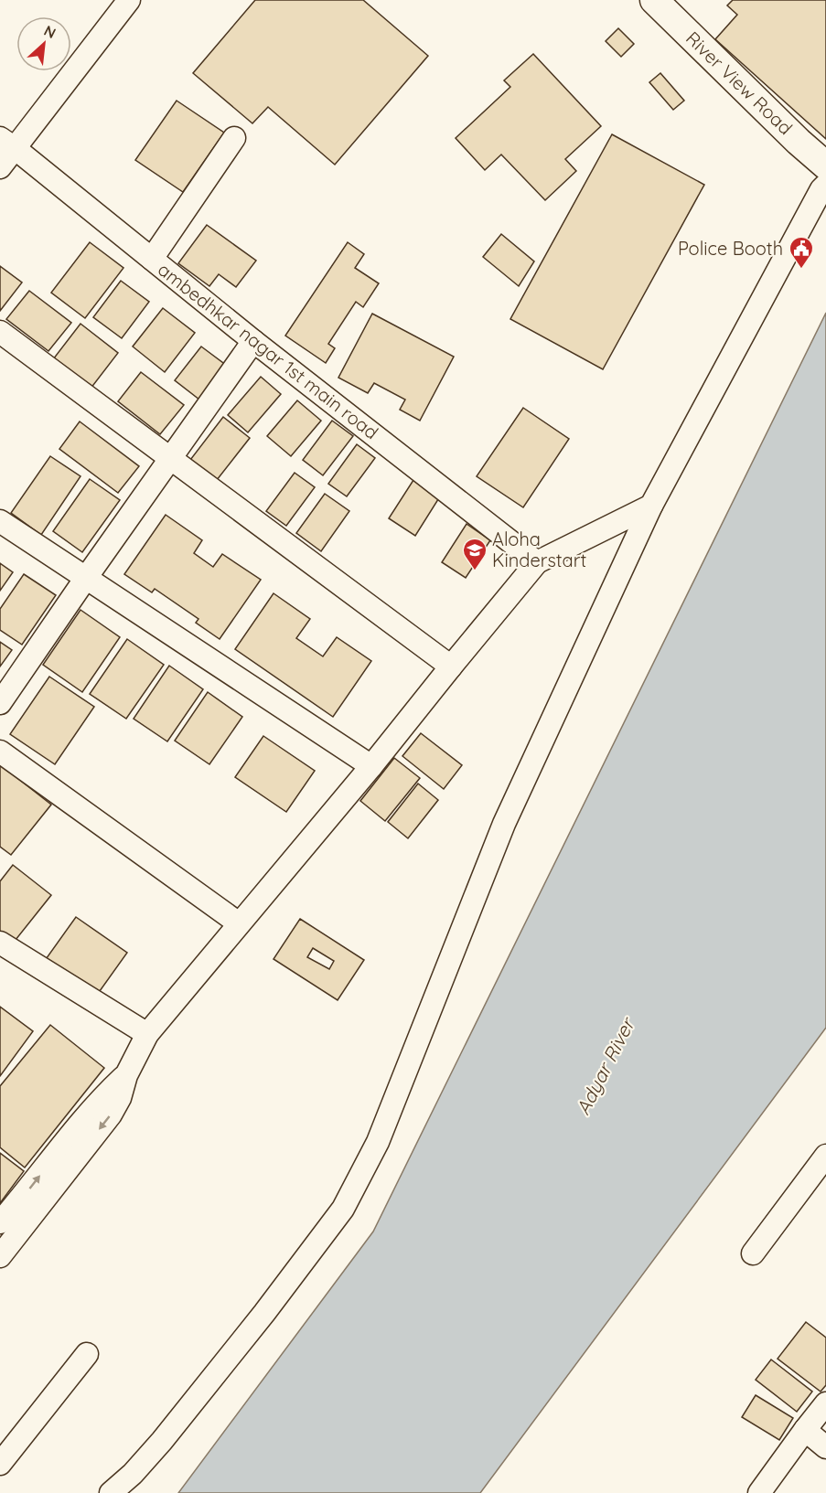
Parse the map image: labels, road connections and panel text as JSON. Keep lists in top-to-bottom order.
{
  "streets": {
    "street": ["River View Road", "ambedhkar nagar 1st main road"]
  },
  "water": ["Adyar River"],
  "places": {
    "public building": ["Police Booth"],
    "school or university": ["Aloha Kinderstart"]
  },
  "north": "top right"
}
